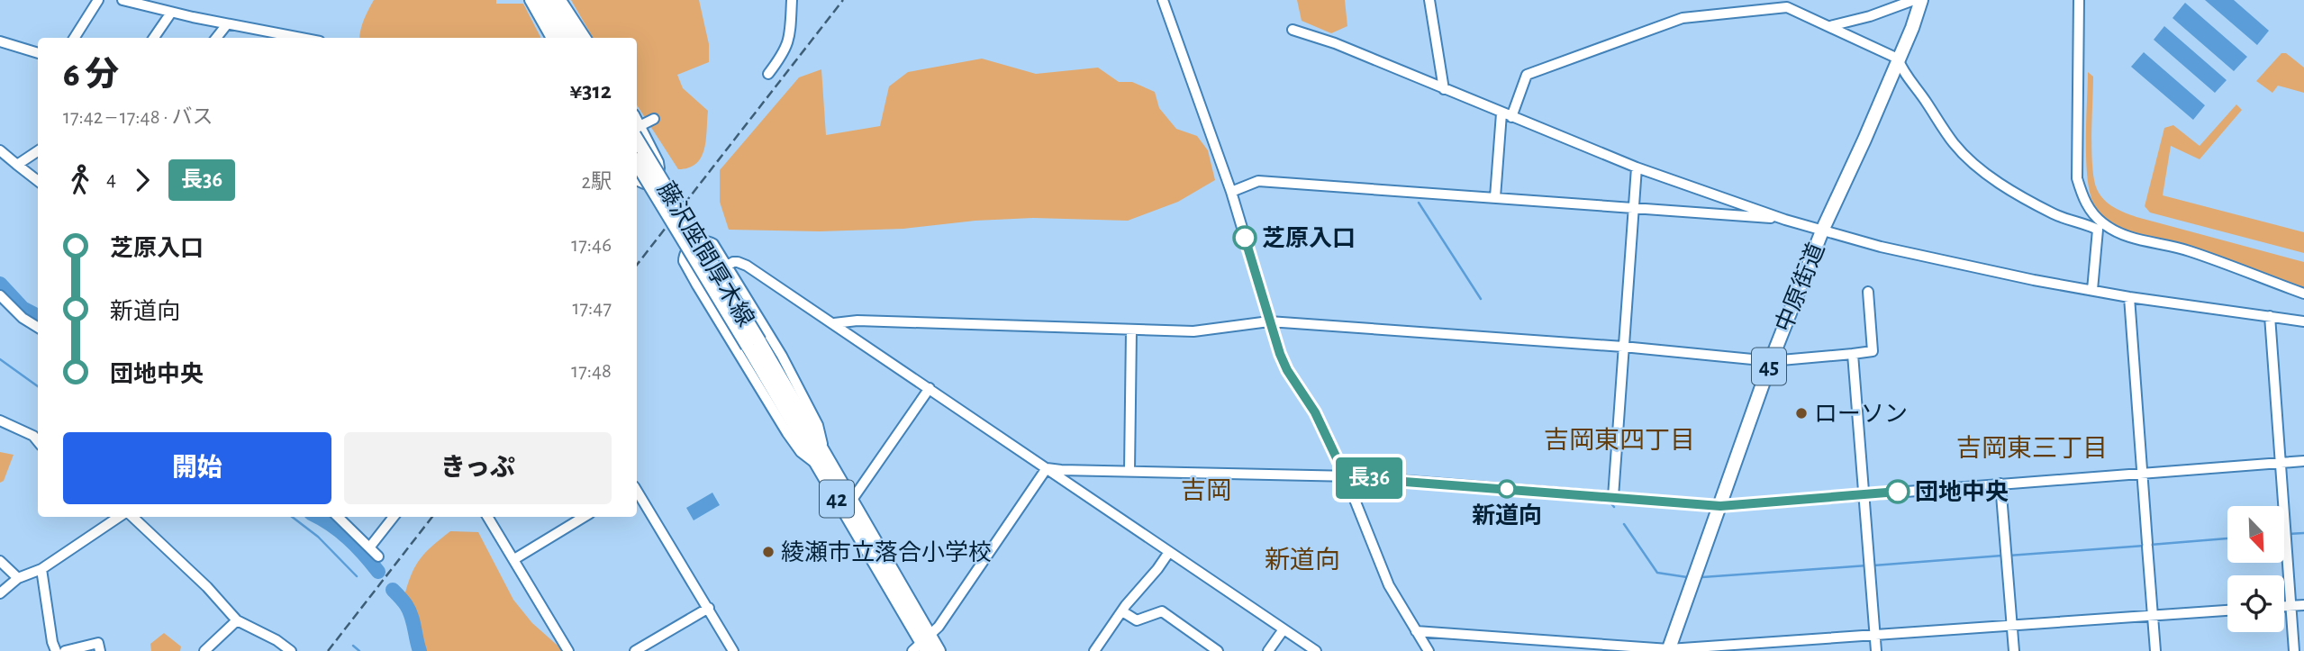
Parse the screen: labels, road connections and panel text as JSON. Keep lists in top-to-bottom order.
{
  "streets": {
    "main road": [
      "藤沢座間厚木線",
      "中原街道",
      "45",
      "42"
    ]
  },
  "crossings": [
    ["藤沢座間厚木線", "42"]
  ],
  "districts": [
    "吉岡東四丁目",
    "吉岡東三丁目",
    "吉岡",
    "新道向"
  ],
  "places": [
    "芝原入口",
    "ローソン",
    "新道向",
    "団地中央",
    "綾瀬市立落合小学校"
  ],
  "lines": ["bus line 長36"],
  "north": "bottom right",
  "page": {
    "on_map": "長36",
    "heading": ["6 分", "17:42 – 17:48 · バス", "¥312"],
    "legs": ["4", "長36", "2駅"],
    "list": [
      {
        "name": "芝原入口",
        "value": "17:46"
      },
      {
        "name": "新道向",
        "value": "17:47"
      },
      {
        "name": "団地中央",
        "value": "17:48"
      }
    ],
    "buttons": ["開始", "きっぷ"]
  }
}
